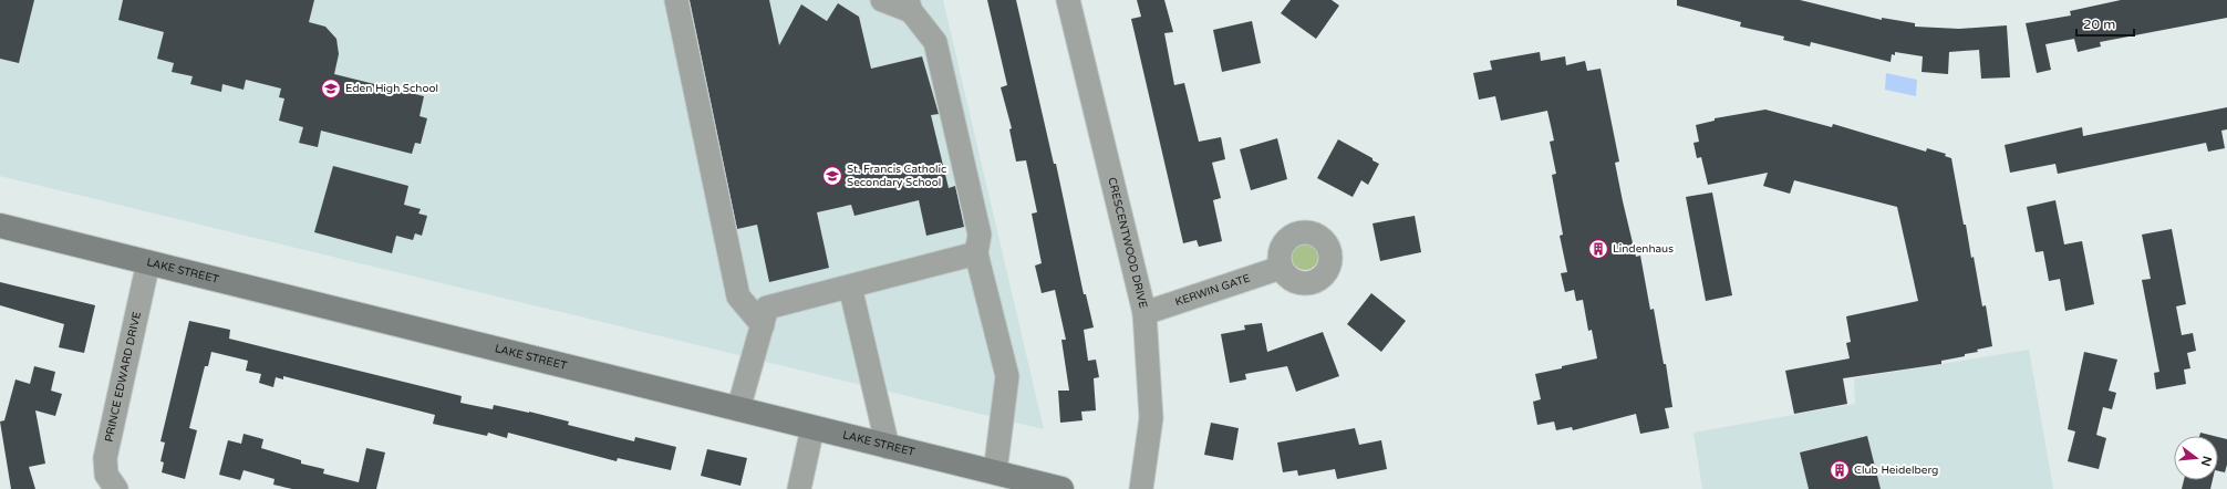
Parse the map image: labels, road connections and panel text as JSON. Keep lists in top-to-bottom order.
{
  "streets": {
    "main road": ["LAKE STREET"],
    "street": ["CRESCENTWOOD DRIVE", "KERWIN GATE", "PRINCE EDWARD DRIVE"]
  },
  "crossings": [
    ["CRESCENTWOOD DRIVE", "KERWIN GATE"],
    ["LAKE STREET", "PRINCE EDWARD DRIVE"]
  ],
  "places": {
    "school or university": ["Eden High School", "St. Francis Catholic Secondary School"],
    "building": ["Lindenhaus", "Club Heidelberg"]
  },
  "scale_bar": "20 m",
  "north": "right"
}
